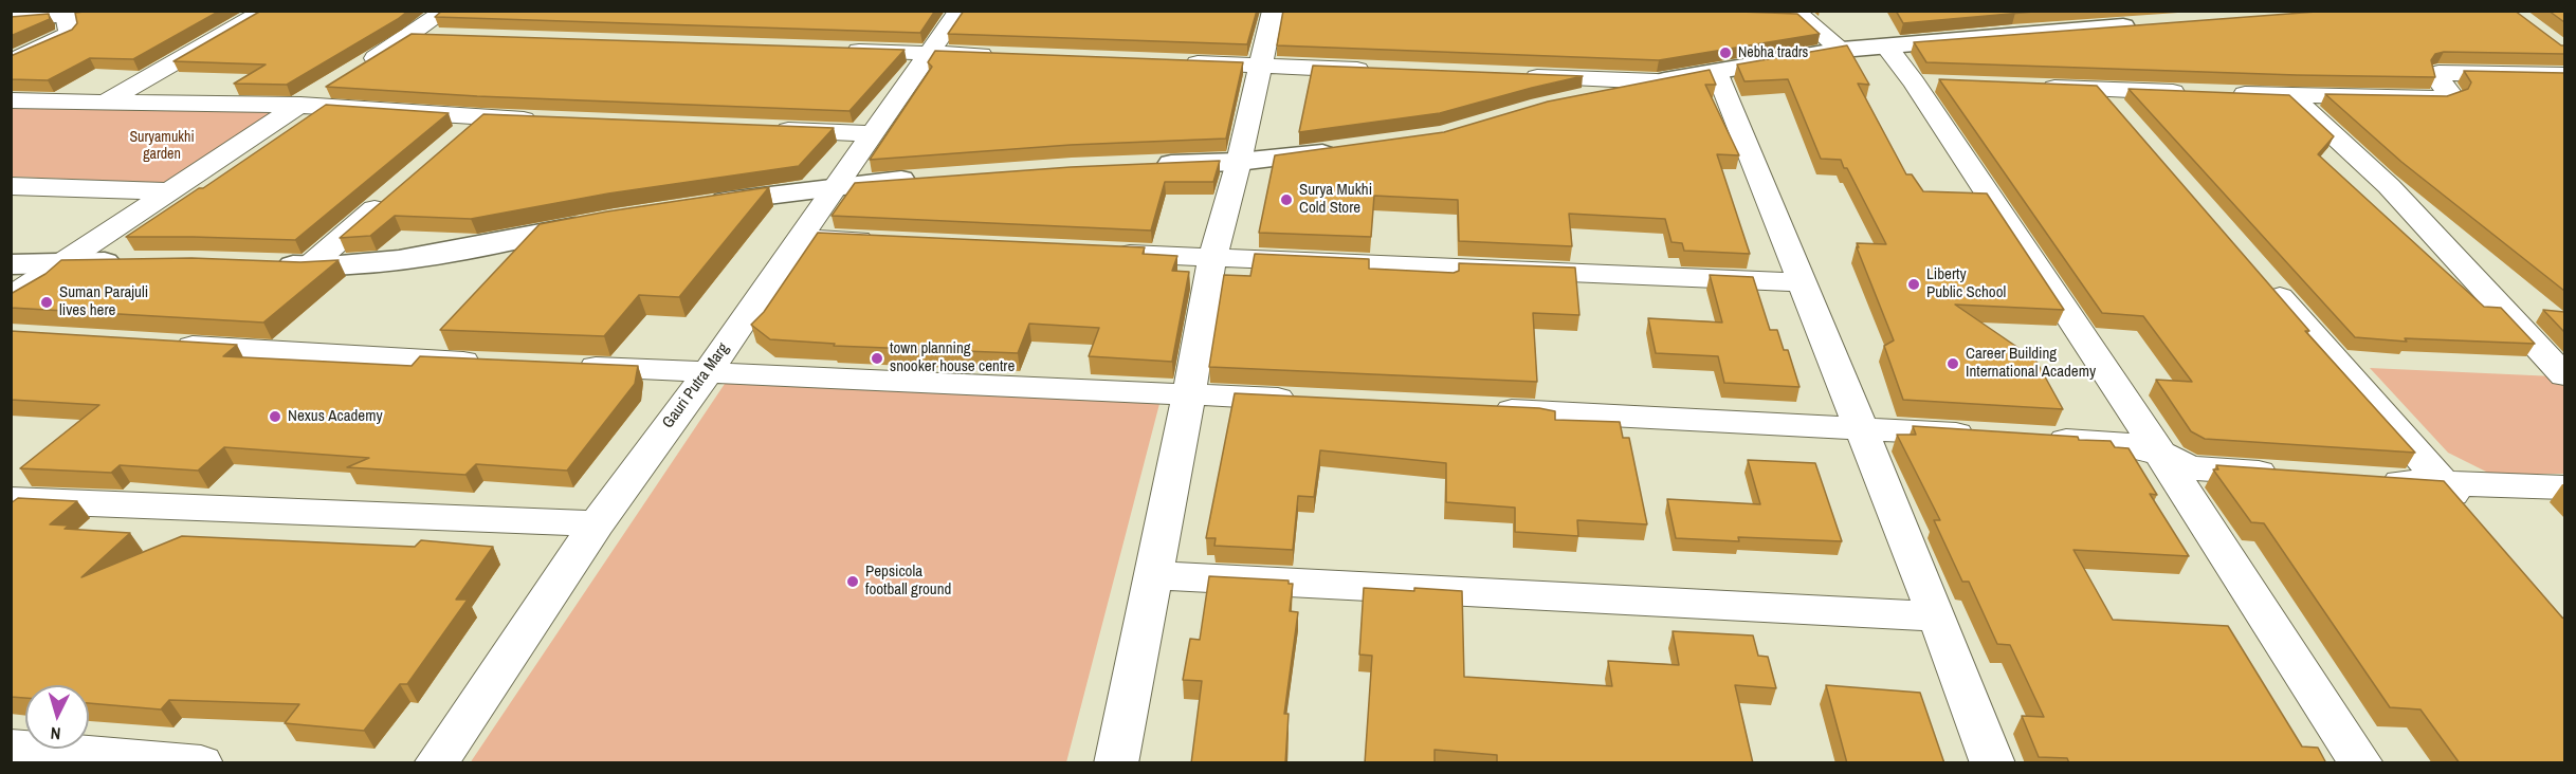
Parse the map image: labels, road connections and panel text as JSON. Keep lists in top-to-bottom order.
{
  "streets": {
    "street": ["Gauri Putra Marg"]
  },
  "parks": ["Suryamukhi garden"],
  "places": [
    "Nebha tradrs",
    "Surya Mukhi Cold Store",
    "Liberty Public School",
    "Suman Parajuli lives here",
    "town planning snooker house centre",
    "Career Building International Academy",
    "Nexus Academy",
    "Pepsicola football ground"
  ],
  "north": "bottom"
}
